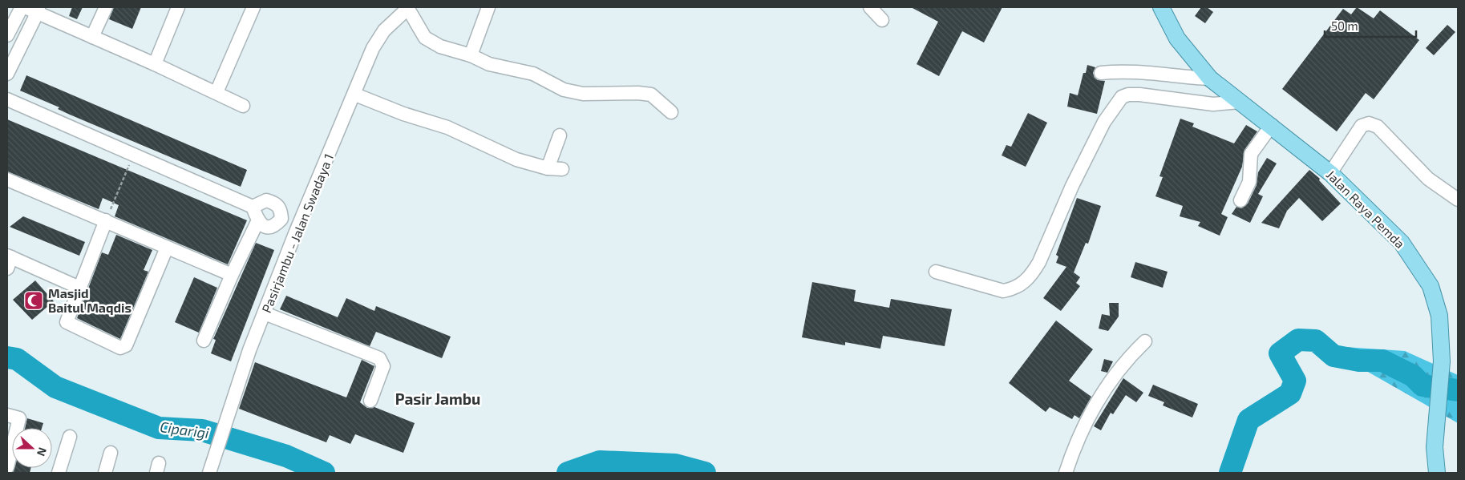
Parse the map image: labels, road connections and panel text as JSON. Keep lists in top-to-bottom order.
{
  "streets": {
    "main road": ["Jalan Raya Pemda"],
    "street": ["Pasirjambu - Jalan Swadaya 1"]
  },
  "districts": ["Pasir Jambu"],
  "water": ["Ciparigi"],
  "places": {
    "mosque": ["Masjid Baitul Maqdis"]
  },
  "scale_bar": "50 m",
  "north": "right"
}
